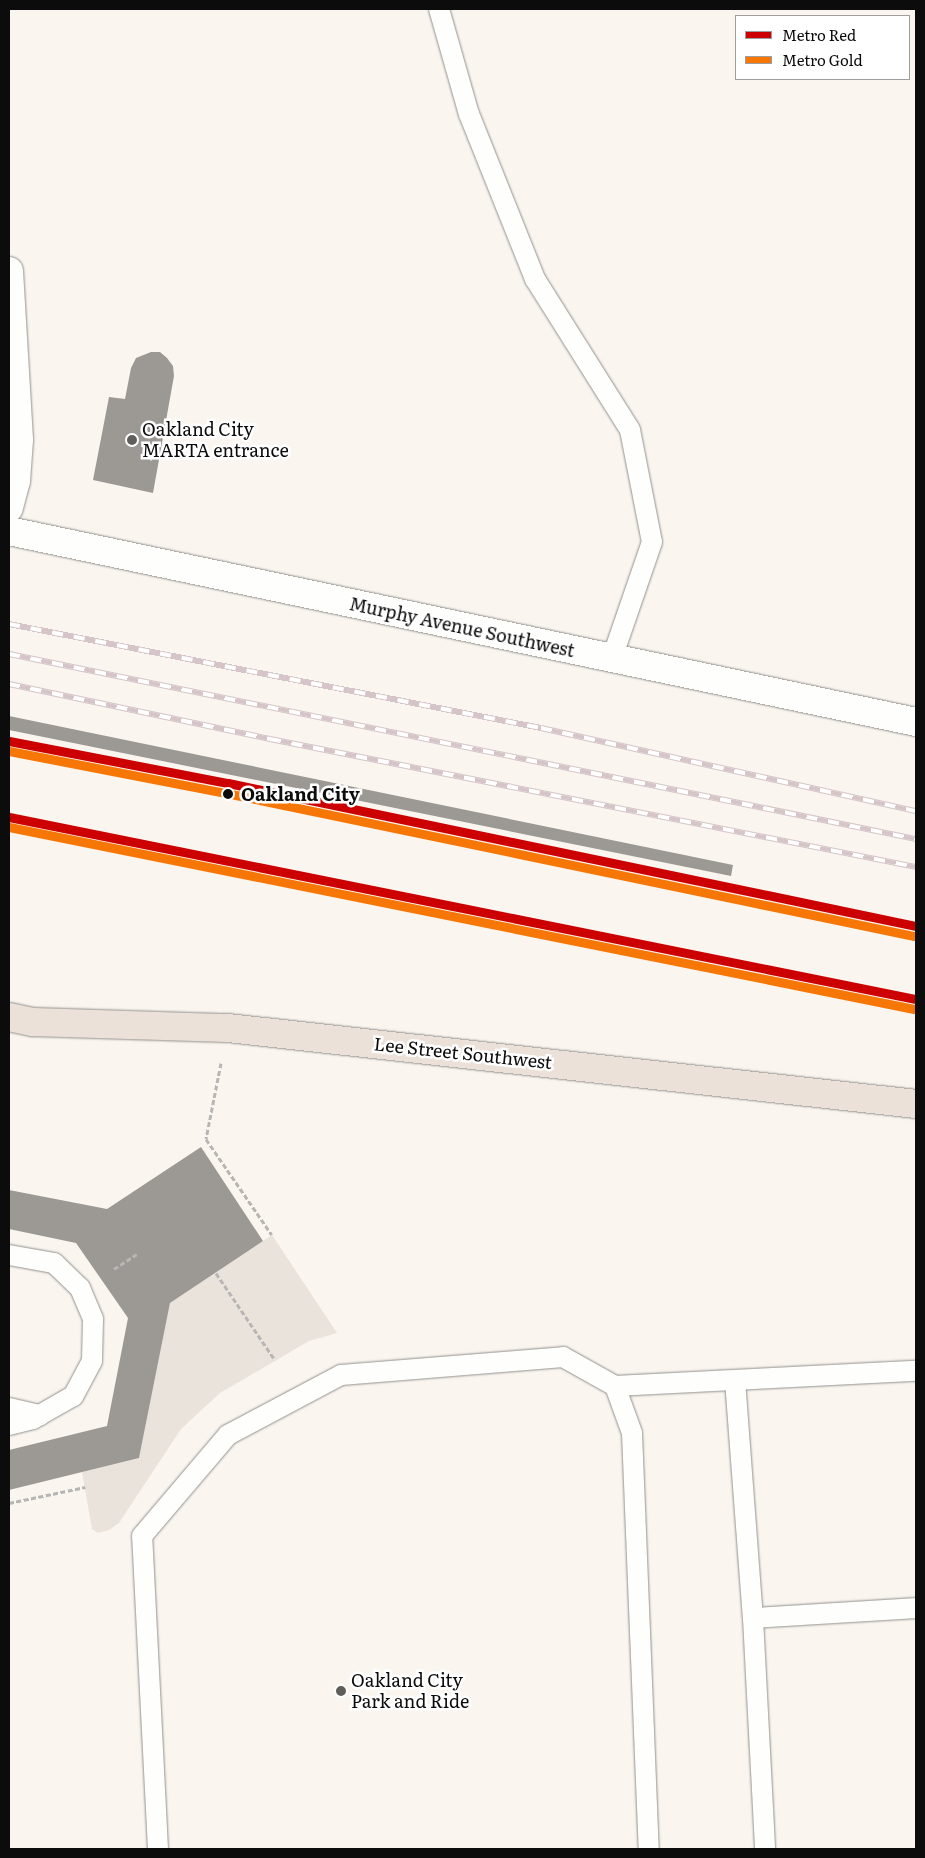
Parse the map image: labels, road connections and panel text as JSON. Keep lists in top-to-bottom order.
{
  "streets": {
    "main road": ["Lee Street Southwest"],
    "street": ["Murphy Avenue Southwest"]
  },
  "places": ["Oakland City MARTA entrance", "Oakland City", "Oakland City Park and Ride"],
  "lines": ["metro line Red", "metro line Gold"],
  "legend": ["Metro Red", "Metro Gold"]
}
